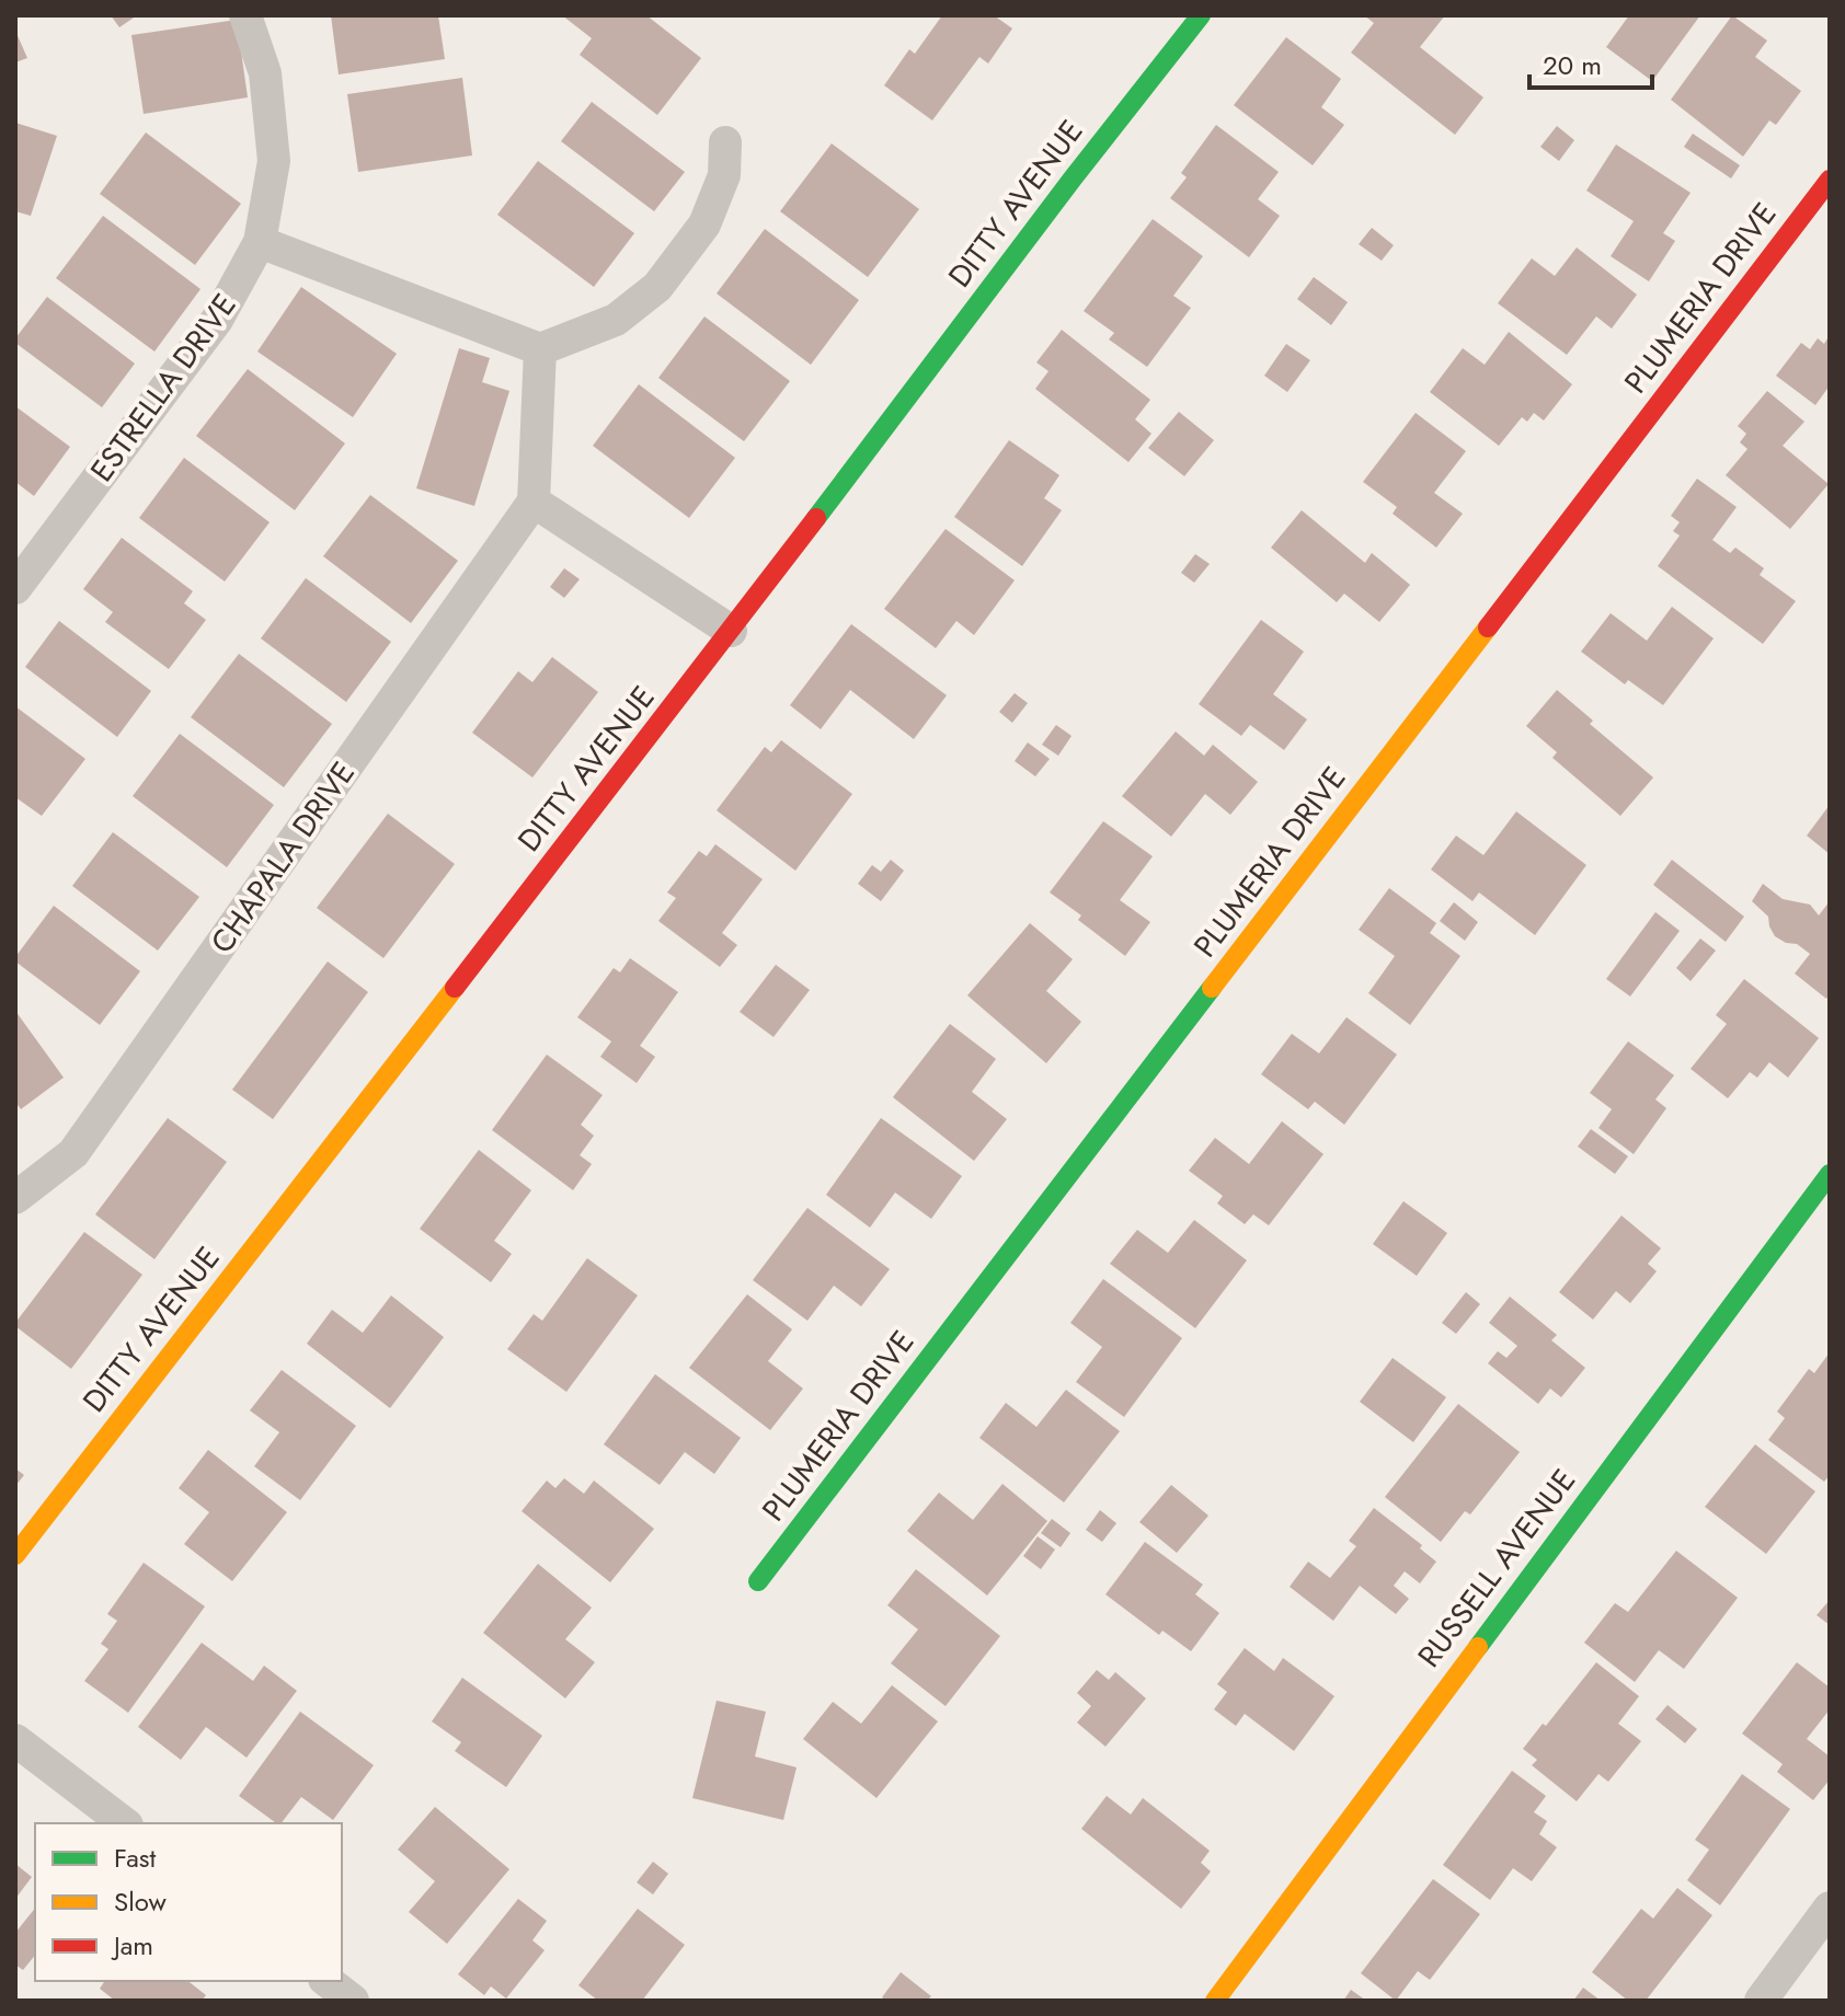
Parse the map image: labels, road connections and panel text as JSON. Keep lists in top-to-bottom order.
{
  "streets": {
    "street": [
      "DITTY AVENUE",
      "PLUMERIA DRIVE",
      "ESTRELLA DRIVE",
      "CHAPALA DRIVE",
      "RUSSELL AVENUE"
    ]
  },
  "legend": ["Fast", "Slow", "Jam"],
  "scale_bar": "20 m"
}
